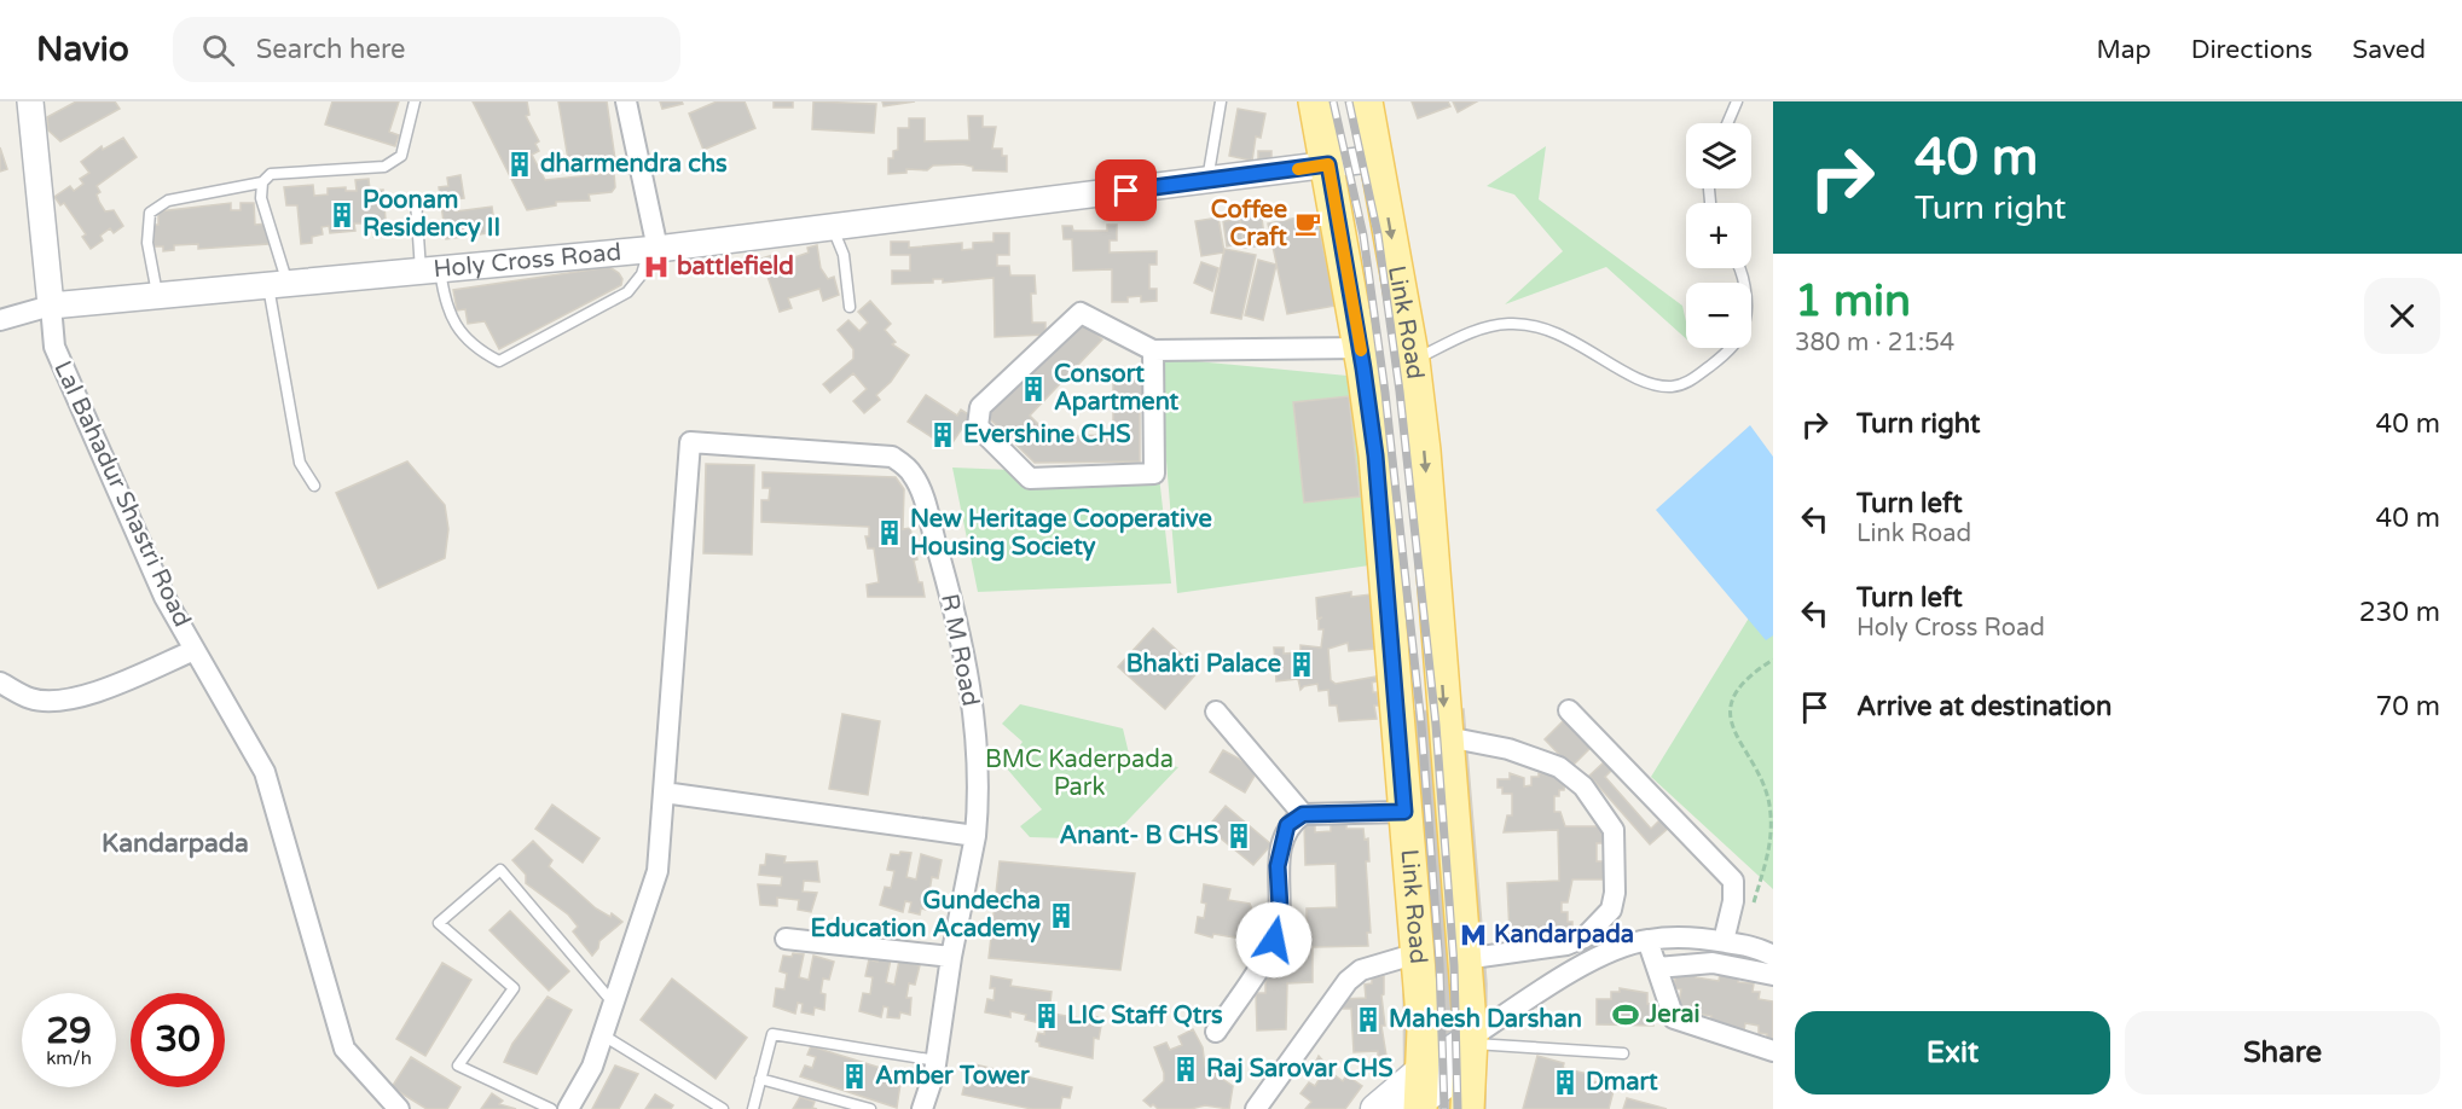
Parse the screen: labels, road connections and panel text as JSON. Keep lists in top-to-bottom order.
{
  "streets": {
    "main road": ["Link Road"],
    "street": ["Holy Cross Road", "Lal Bahadur Shastri Road", "R M Road"]
  },
  "crossings": [
    ["Holy Cross Road", "Link Road"],
    ["Holy Cross Road", "Lal Bahadur Shastri Road"]
  ],
  "districts": ["Kandarpada"],
  "parks": ["BMC Kaderpada Park"],
  "places": {
    "building": [
      "dharmendra chs",
      "Poonam Residency II",
      "Consort Apartment",
      "Evershine CHS",
      "New Heritage Cooperative Housing Society",
      "Bhakti Palace",
      "Anant- B CHS",
      "Gundecha Education Academy",
      "LIC Staff Qtrs",
      "Mahesh Darshan",
      "Raj Sarovar CHS",
      "Amber Tower",
      "Dmart"
    ],
    "cafe": ["Coffee Craft"],
    "hospital": ["battlefield"],
    "metro station": ["Kandarpada"],
    "sports": ["Jerai"]
  },
  "page": {
    "header": "Navio",
    "search": "Search here",
    "nav": ["Map", "Directions", "Saved"],
    "turn": ["40 m", "Turn right"],
    "map_buttons": ["+", "−"],
    "heading": ["1 min", "380 m · 21:54"],
    "list": [
      {
        "name": "Turn right",
        "value": "40 m"
      },
      {
        "name": "Turn left",
        "note": "Link Road",
        "value": "40 m"
      },
      {
        "name": "Turn left",
        "note": "Holy Cross Road",
        "value": "230 m"
      },
      {
        "name": "Arrive at destination",
        "value": "70 m"
      }
    ],
    "speed": "29 km/h",
    "limit": "30",
    "buttons": ["Exit", "Share"]
  }
}
